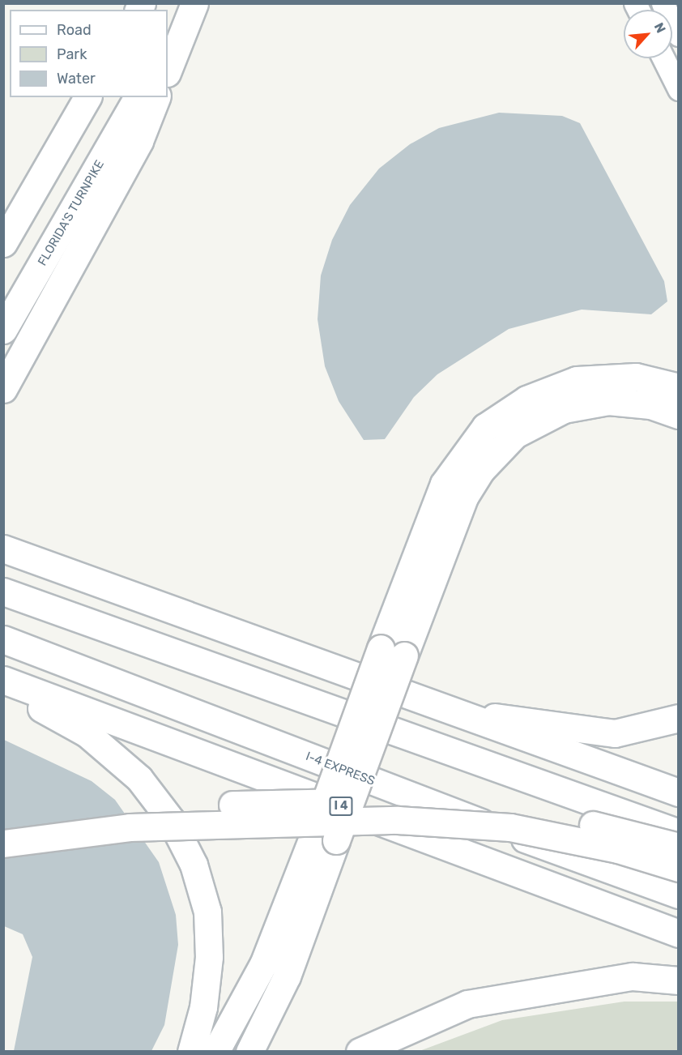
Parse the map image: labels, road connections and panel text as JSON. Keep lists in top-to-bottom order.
{
  "streets": {
    "highway": ["FLORIDA'S TURNPIKE", "I-4 EXPRESS", "I 4"]
  },
  "legend": ["Road", "Park", "Water"],
  "north": "top right"
}
